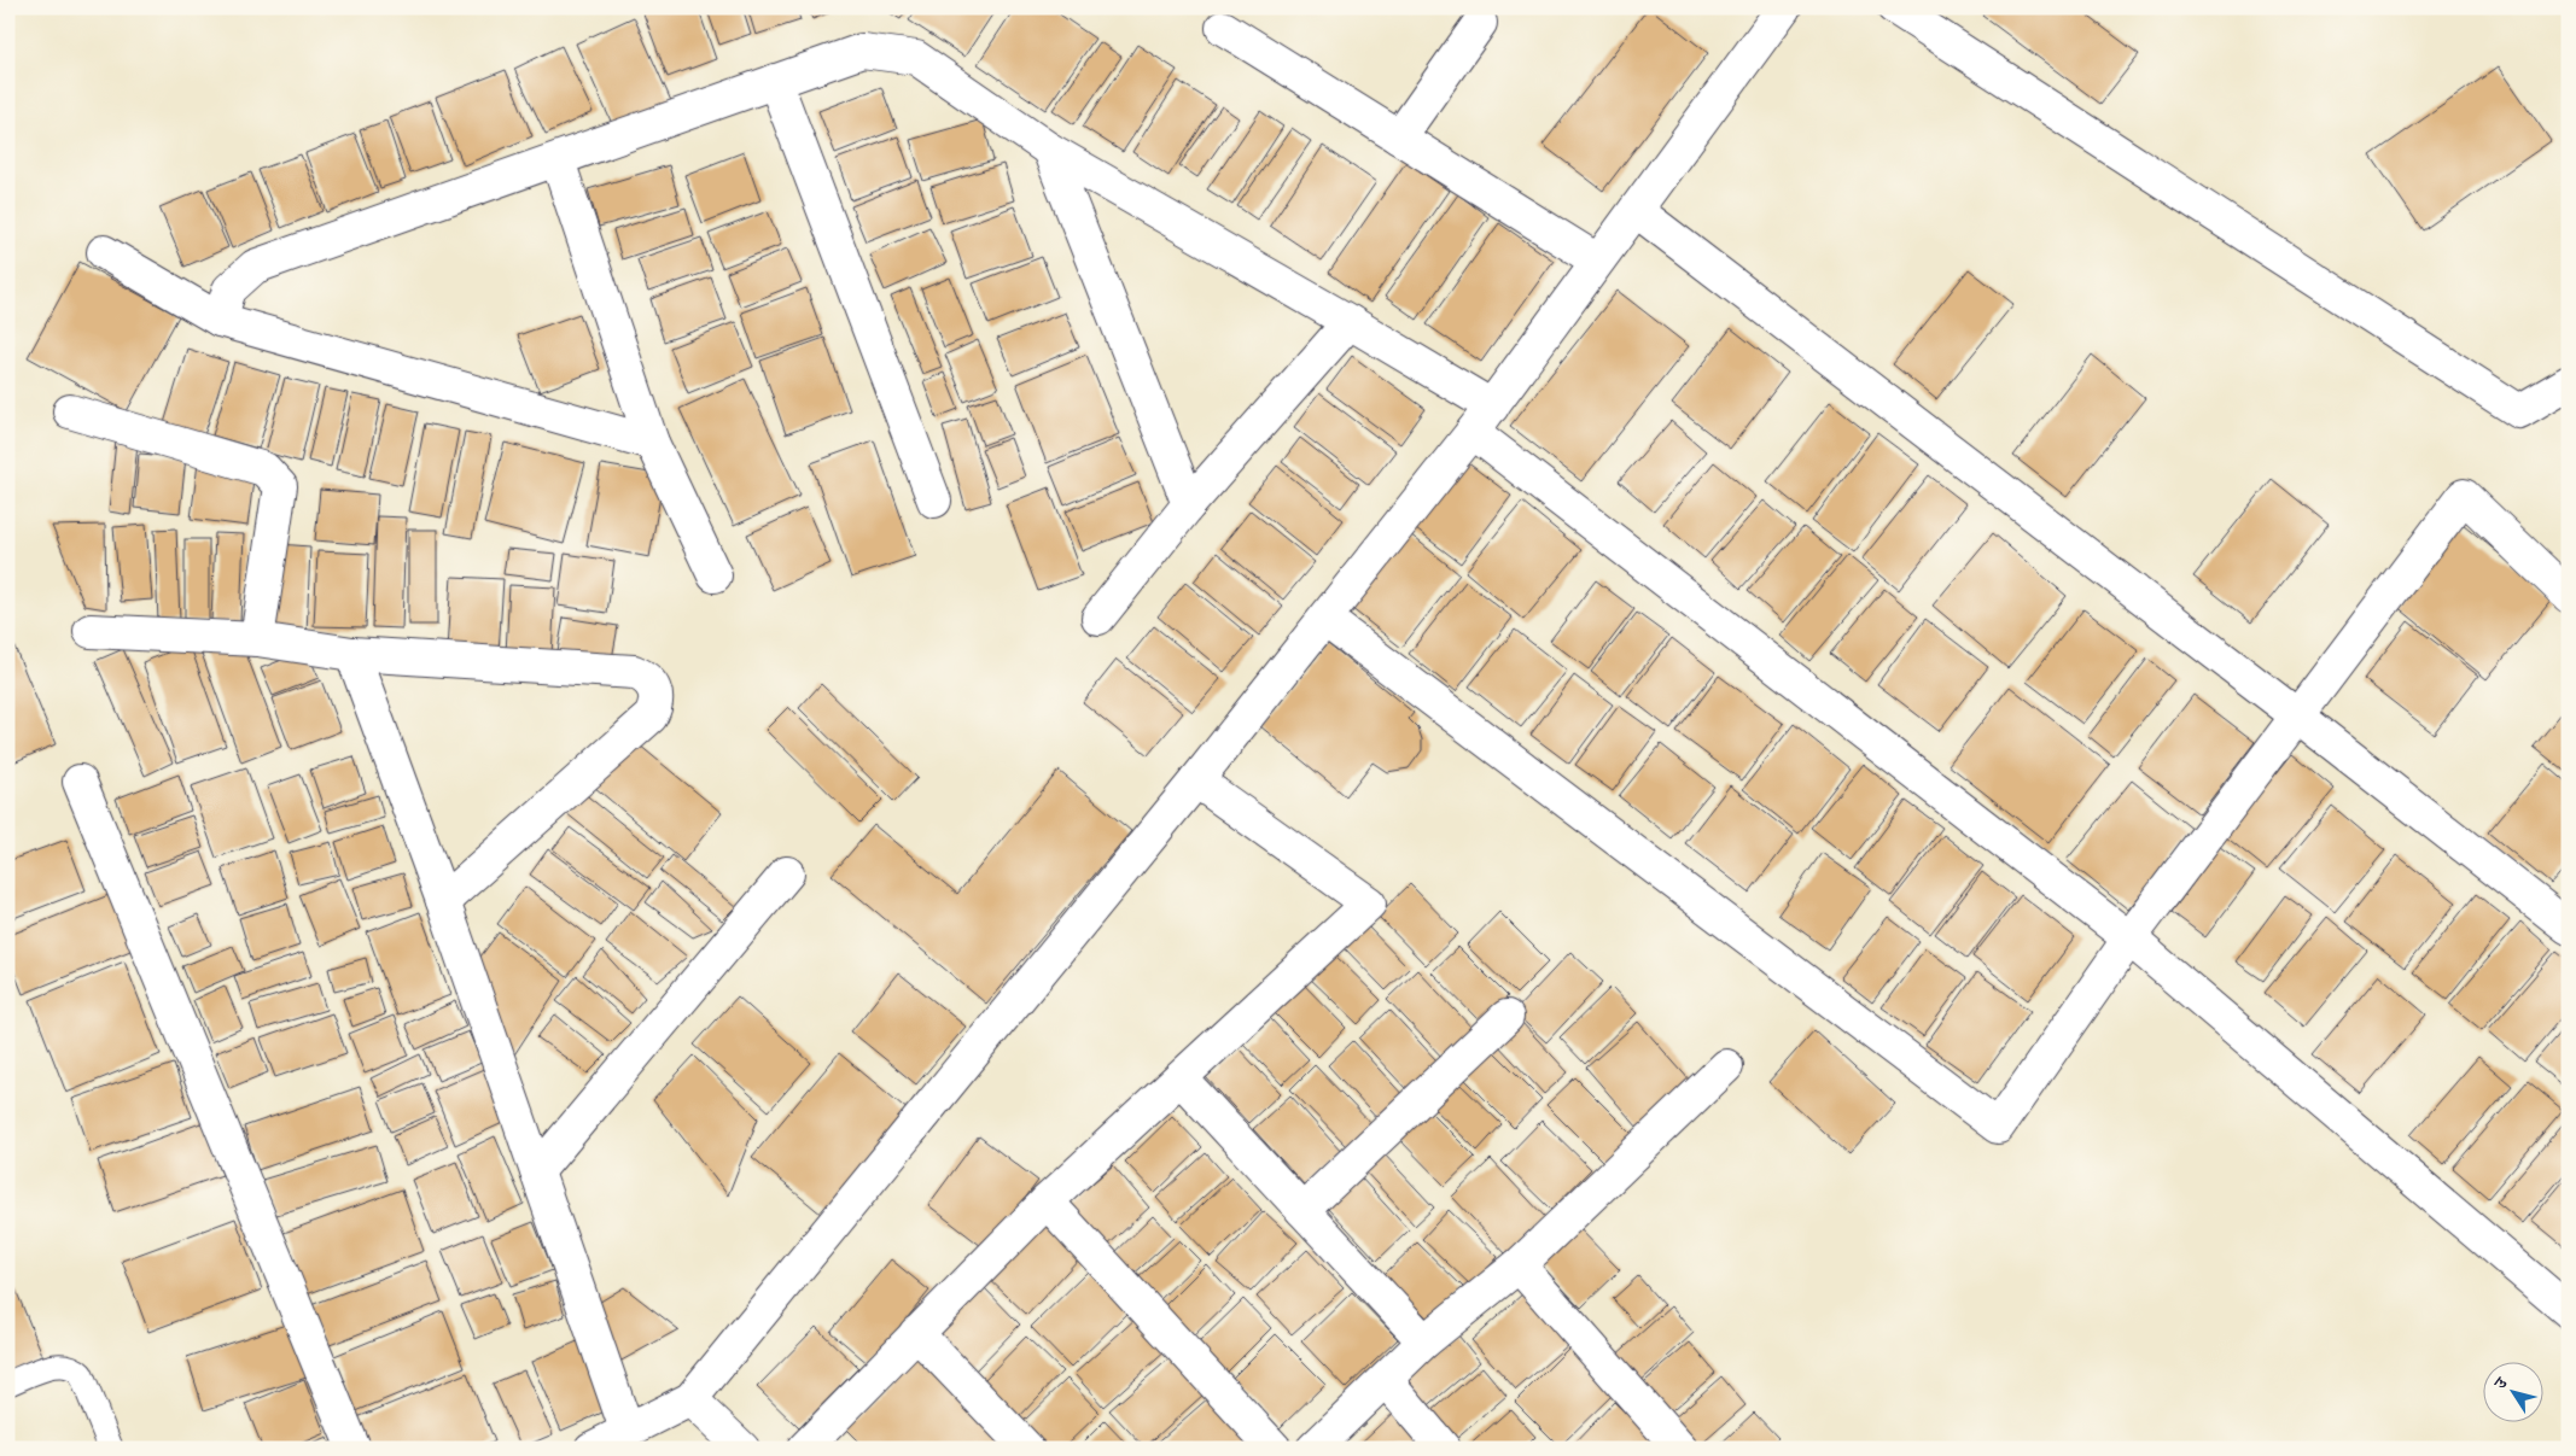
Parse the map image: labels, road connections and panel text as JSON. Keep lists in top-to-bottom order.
{
  "north": "top left"
}
